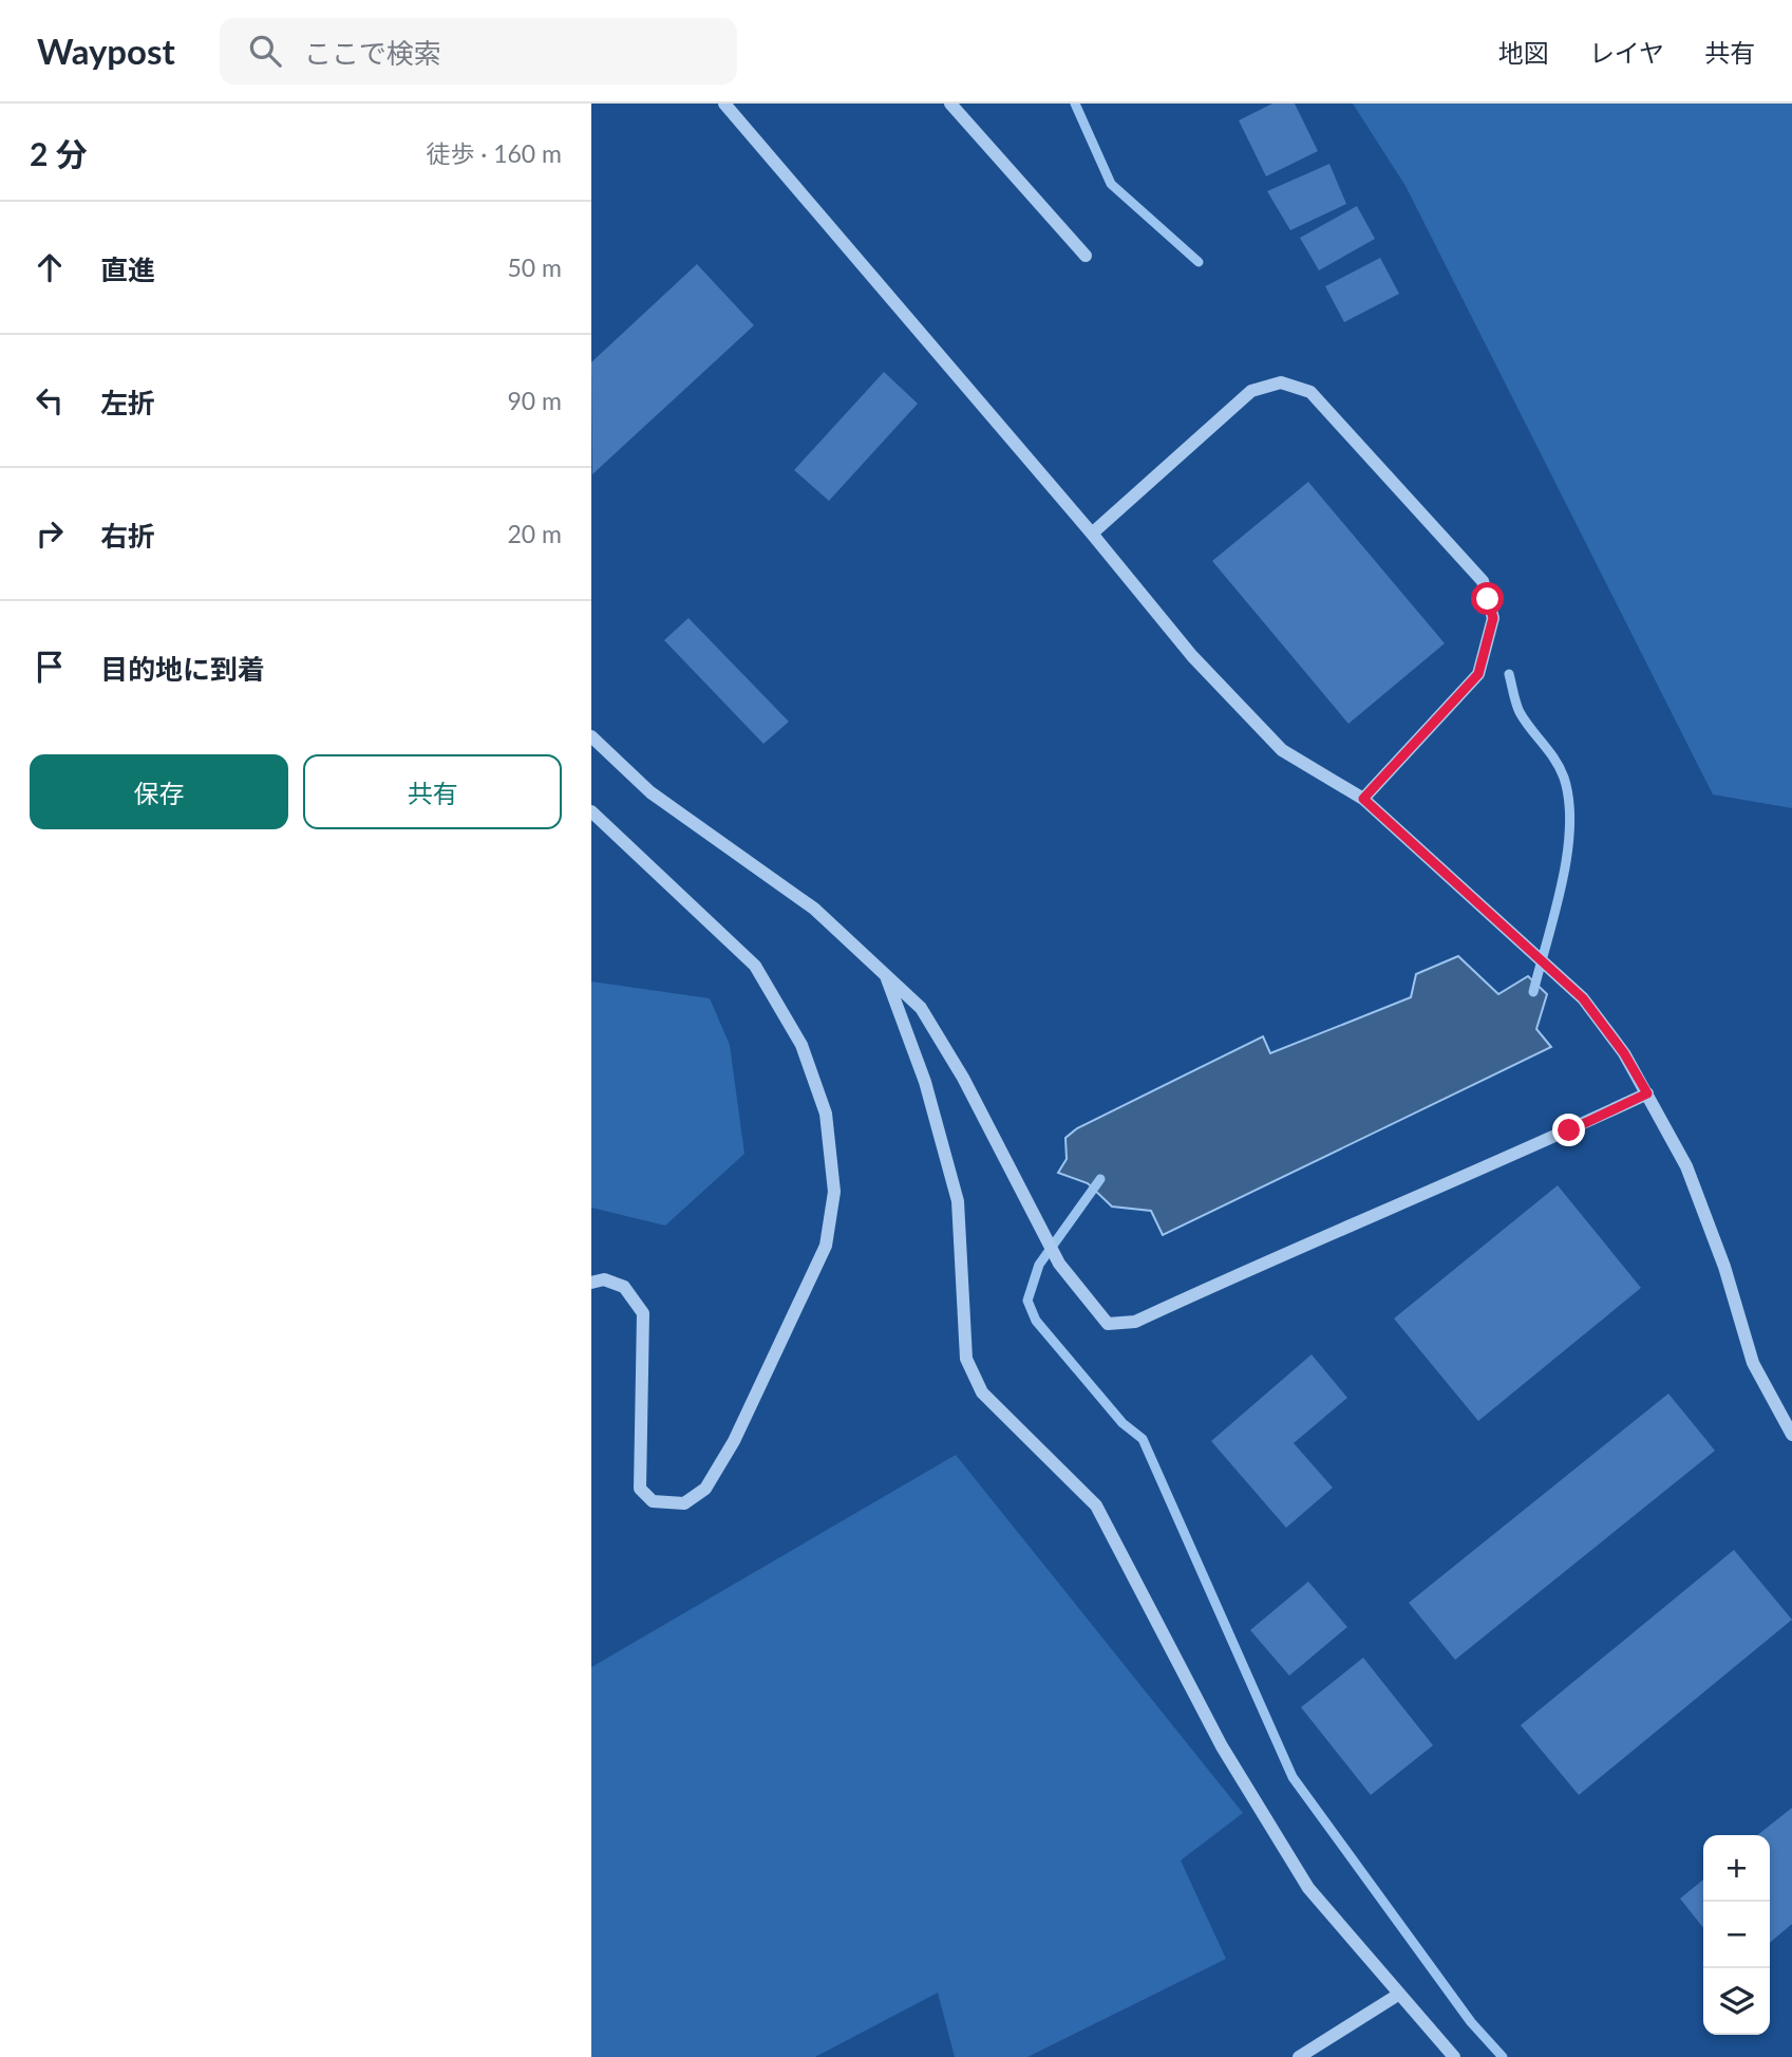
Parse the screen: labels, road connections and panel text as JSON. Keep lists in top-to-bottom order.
{
  "page": {
    "header": "Waypost",
    "search": "ここで検索",
    "nav": ["地図", "レイヤ", "共有"],
    "heading": ["2 分", "徒歩 · 160 m"],
    "list": [
      ["直進", "50 m"],
      ["左折", "90 m"],
      ["右折", "20 m"],
      "目的地に到着"
    ],
    "buttons": ["保存", "共有"],
    "map_buttons": ["+", "−"]
  }
}
